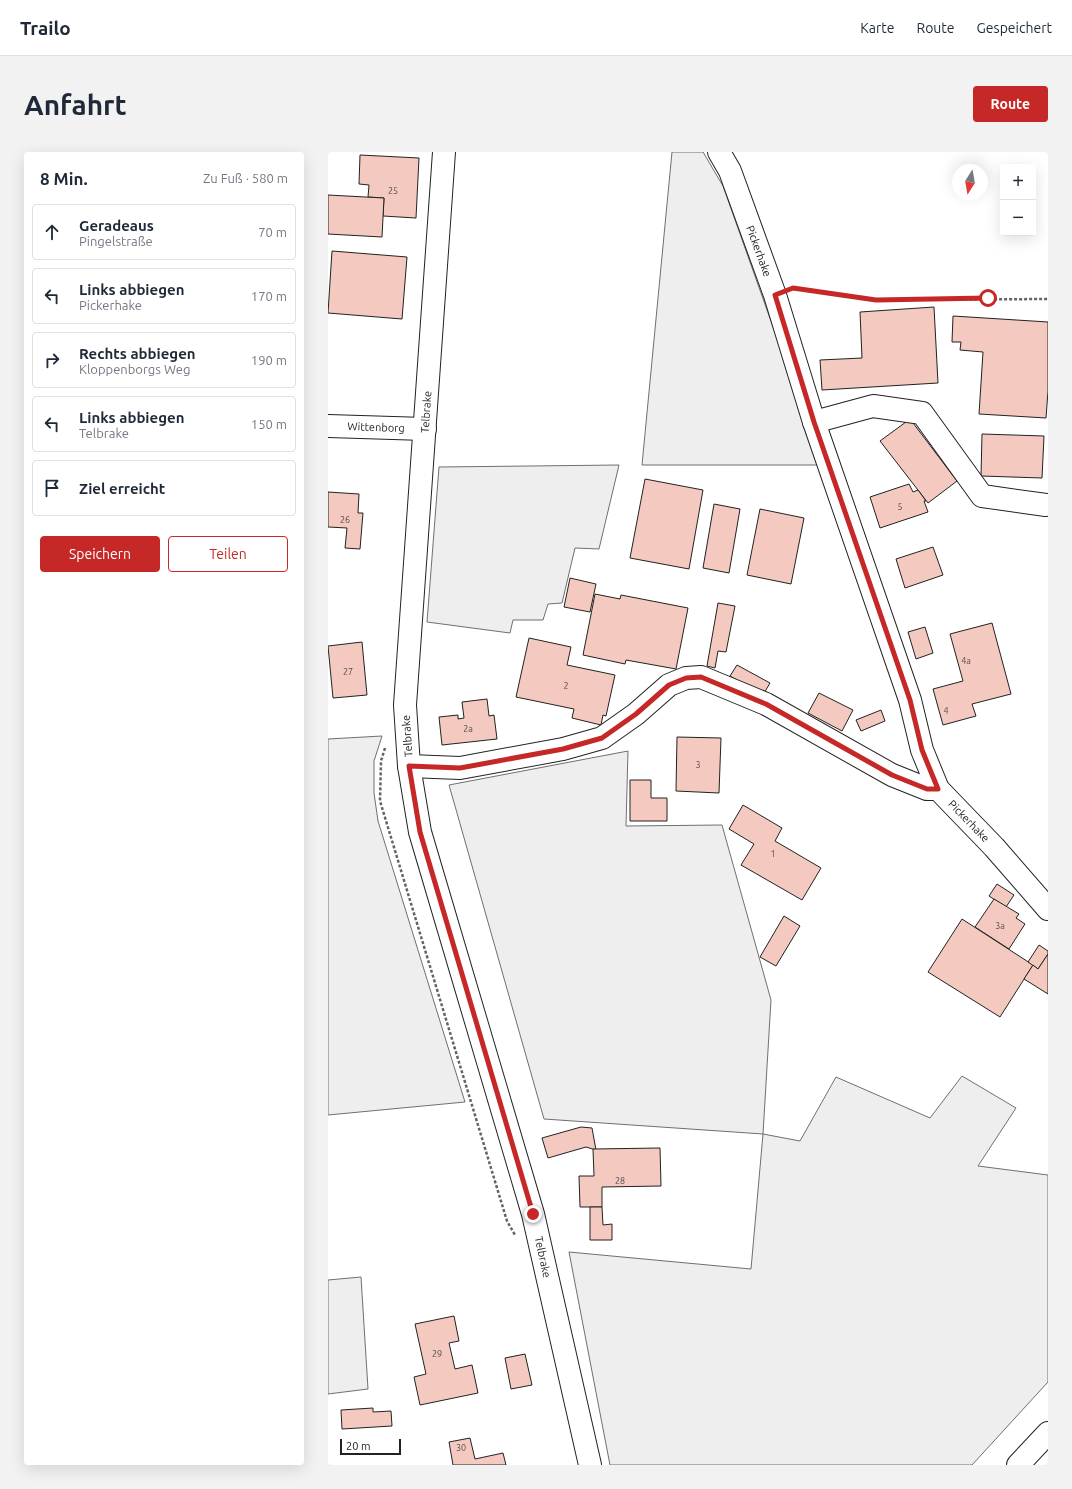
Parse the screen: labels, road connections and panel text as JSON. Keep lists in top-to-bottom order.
{
  "streets": {
    "street": ["Pickerhake", "Telbrake", "Wittenborg"]
  },
  "crossings": [
    ["Telbrake", "Wittenborg"]
  ],
  "house_numbers": [
    "25",
    "5",
    "26",
    "4a",
    "27",
    "2",
    "4",
    "2a",
    "3",
    "1",
    "3a",
    "28",
    "29",
    "30"
  ],
  "scale_bar": "20 m",
  "north": "bottom",
  "page": {
    "header": "Trailo",
    "nav": ["Karte", "Route", "Gespeichert"],
    "buttons": [
      "Route",
      ["Speichern", "Teilen"]
    ],
    "title": "Anfahrt",
    "heading": ["8 Min.", "Zu Fuß · 580 m"],
    "map_buttons": ["+", "−"],
    "list": [
      ["Geradeaus", "Pingelstraße", "70 m"],
      ["Links abbiegen", "Pickerhake", "170 m"],
      ["Rechts abbiegen", "Kloppenborgs Weg", "190 m"],
      ["Links abbiegen", "Telbrake", "150 m"],
      "Ziel erreicht"
    ],
    "scale": "20 m"
  }
}
